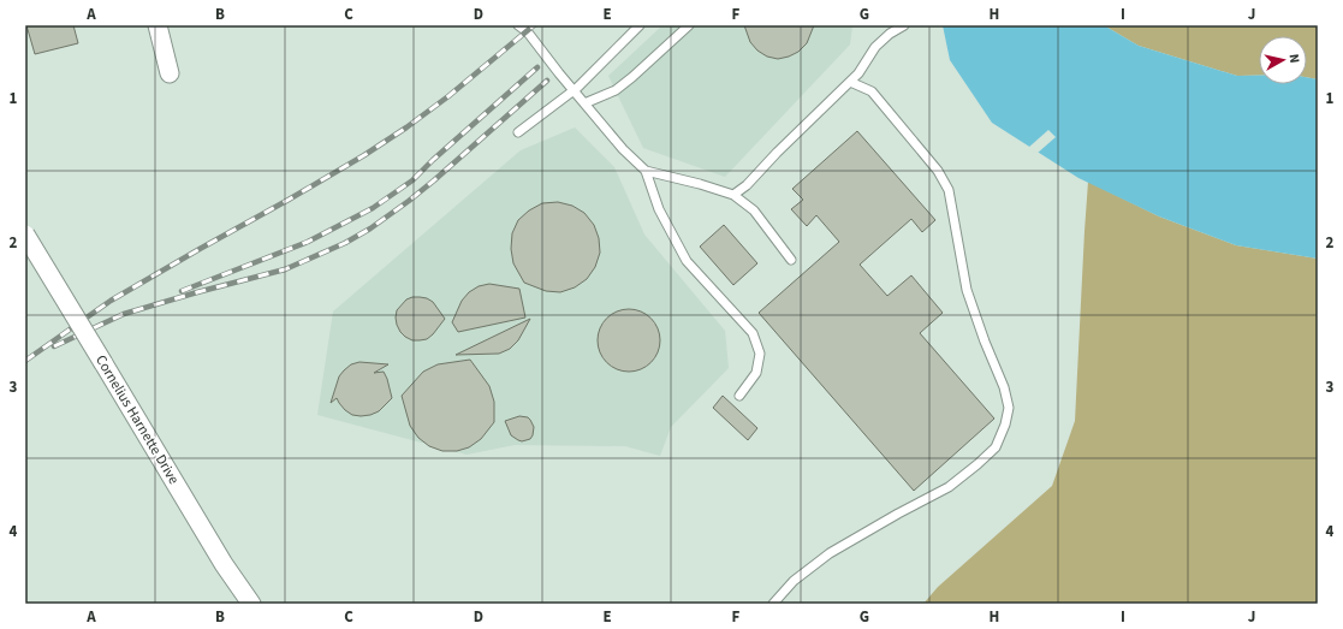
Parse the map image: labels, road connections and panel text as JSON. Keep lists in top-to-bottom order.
{
  "streets": {
    "street": ["Cornelius Harnette Drive"]
  },
  "north": "right",
  "grid": {
    "columns": [
      "A",
      "B",
      "C",
      "D",
      "E",
      "F",
      "G",
      "H",
      "I",
      "J"
    ],
    "rows": [
      "1",
      "2",
      "3",
      "4"
    ]
  }
}
